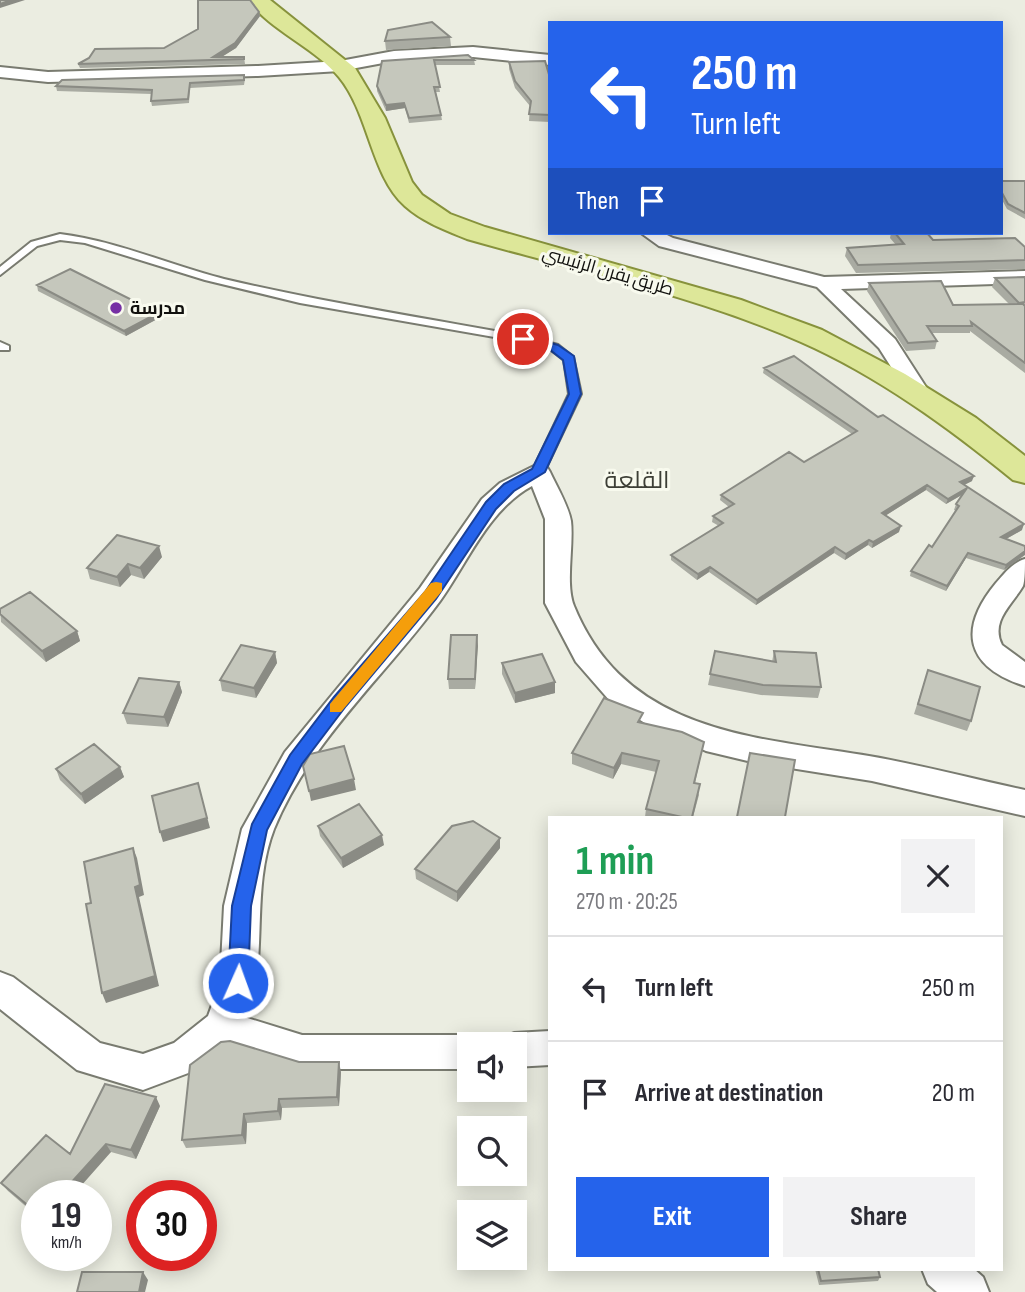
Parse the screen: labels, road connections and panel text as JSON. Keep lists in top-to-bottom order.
{
  "streets": {
    "main road": ["طريق يفرن الرئيسي"]
  },
  "districts": ["القلعة"],
  "places": ["مدرسة"],
  "page": {
    "turn": ["250 m", "Turn left"],
    "then": "Then",
    "heading": ["1 min", "270 m · 20:25"],
    "list": [
      {
        "name": "Turn left",
        "value": "250 m"
      },
      {
        "name": "Arrive at destination",
        "value": "20 m"
      }
    ],
    "buttons": ["Exit", "Share"],
    "speed": "19 km/h",
    "limit": "30"
  }
}
